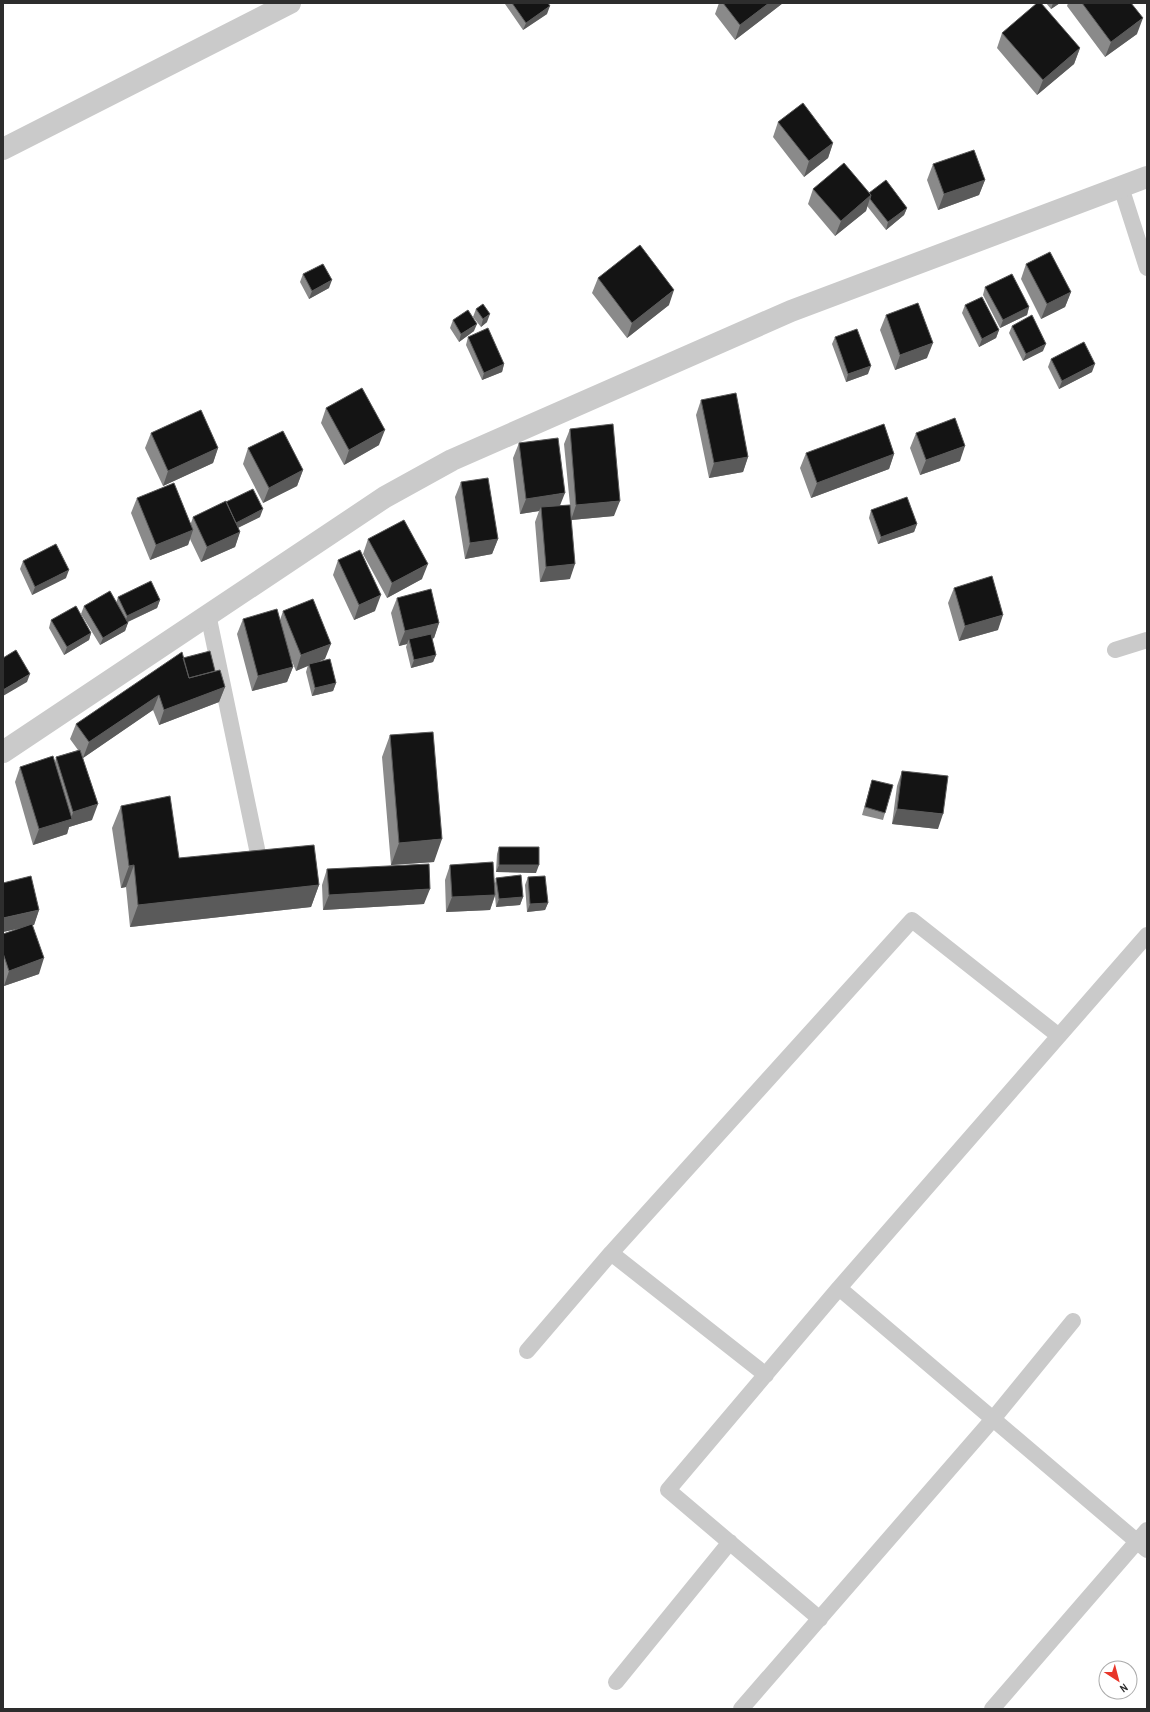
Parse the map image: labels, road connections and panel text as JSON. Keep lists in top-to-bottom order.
{
  "north": "bottom right"
}
